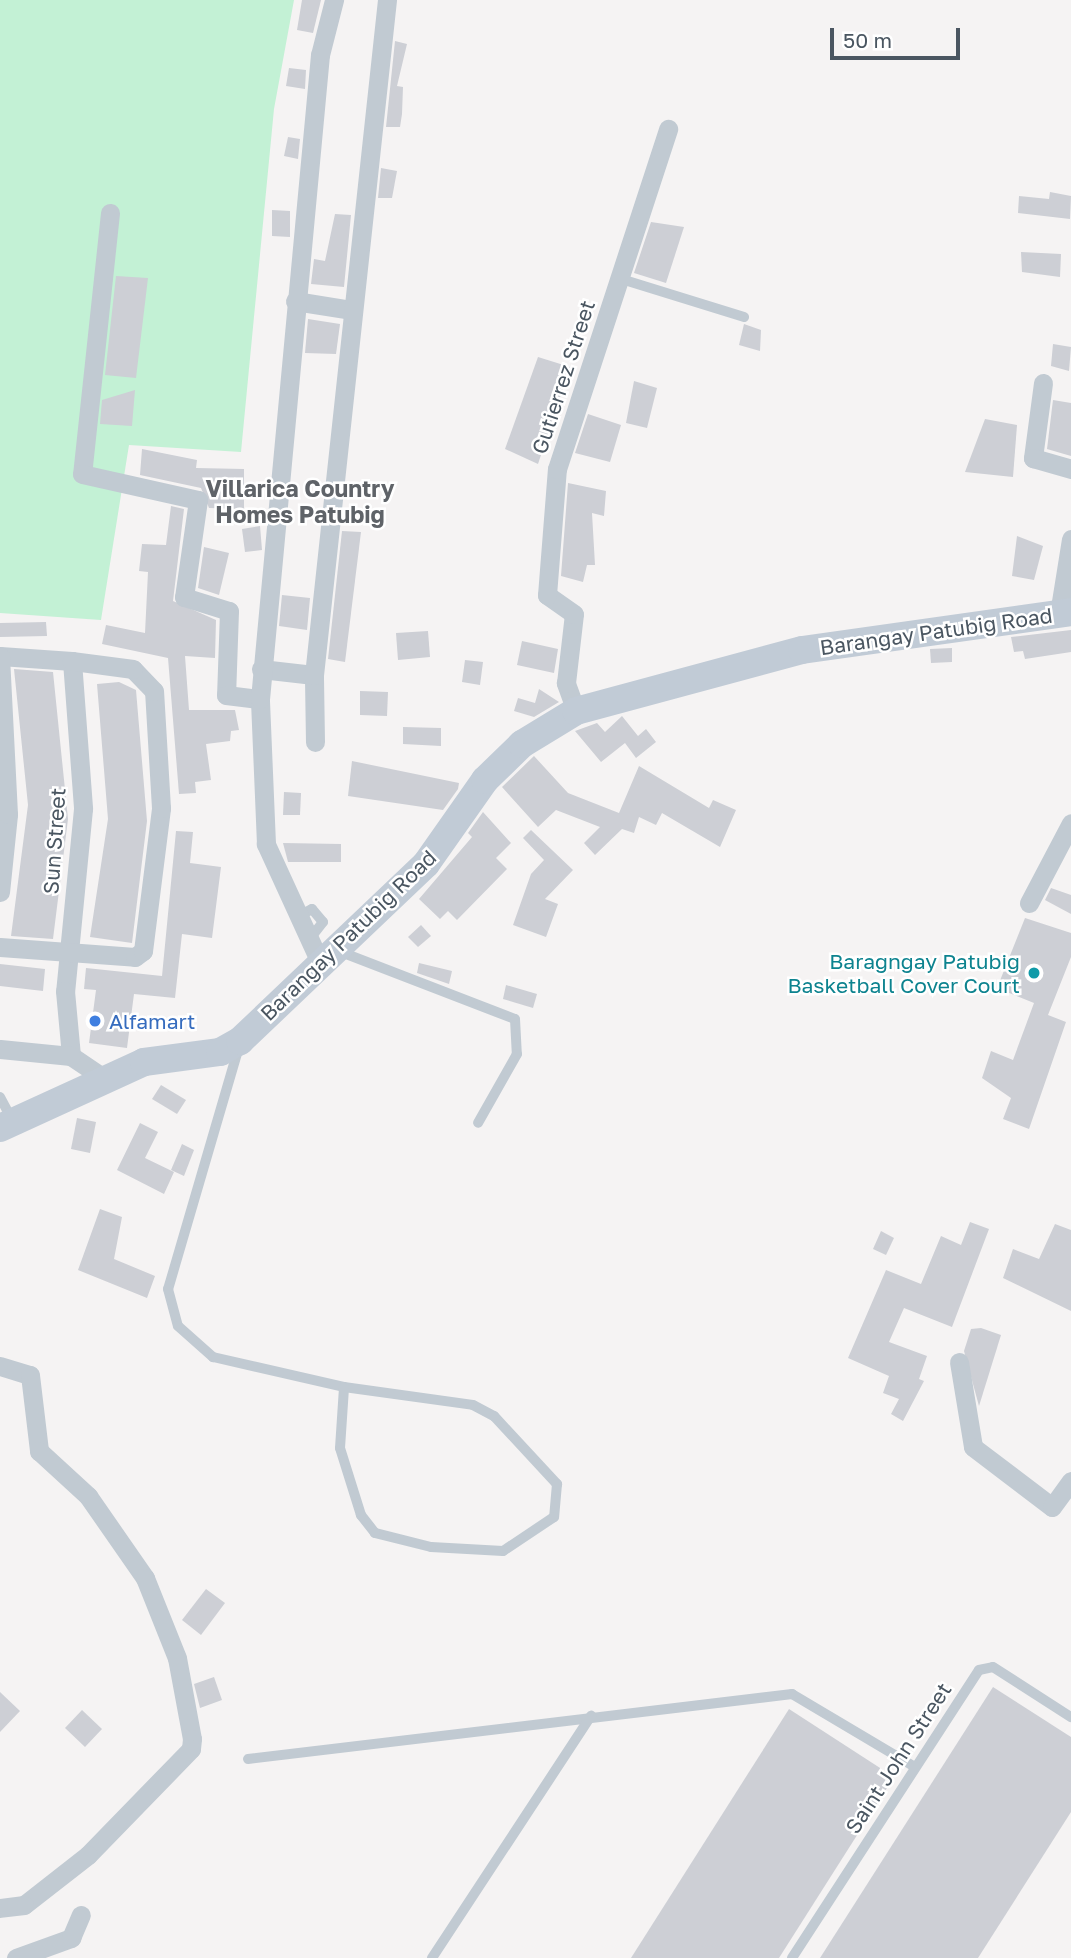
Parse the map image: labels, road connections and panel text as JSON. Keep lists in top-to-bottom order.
{
  "streets": {
    "main road": ["Barangay Patubig Road"],
    "street": ["Gutierrez Street", "Sun Street"],
    "lane": ["Saint John Street"]
  },
  "crossings": [
    ["Gutierrez Street", "Barangay Patubig Road"]
  ],
  "districts": ["Villarica Country Homes Patubig"],
  "places": ["Baragngay Patubig Basketball Cover Court", "Alfamart"],
  "scale_bar": "50 m"
}
